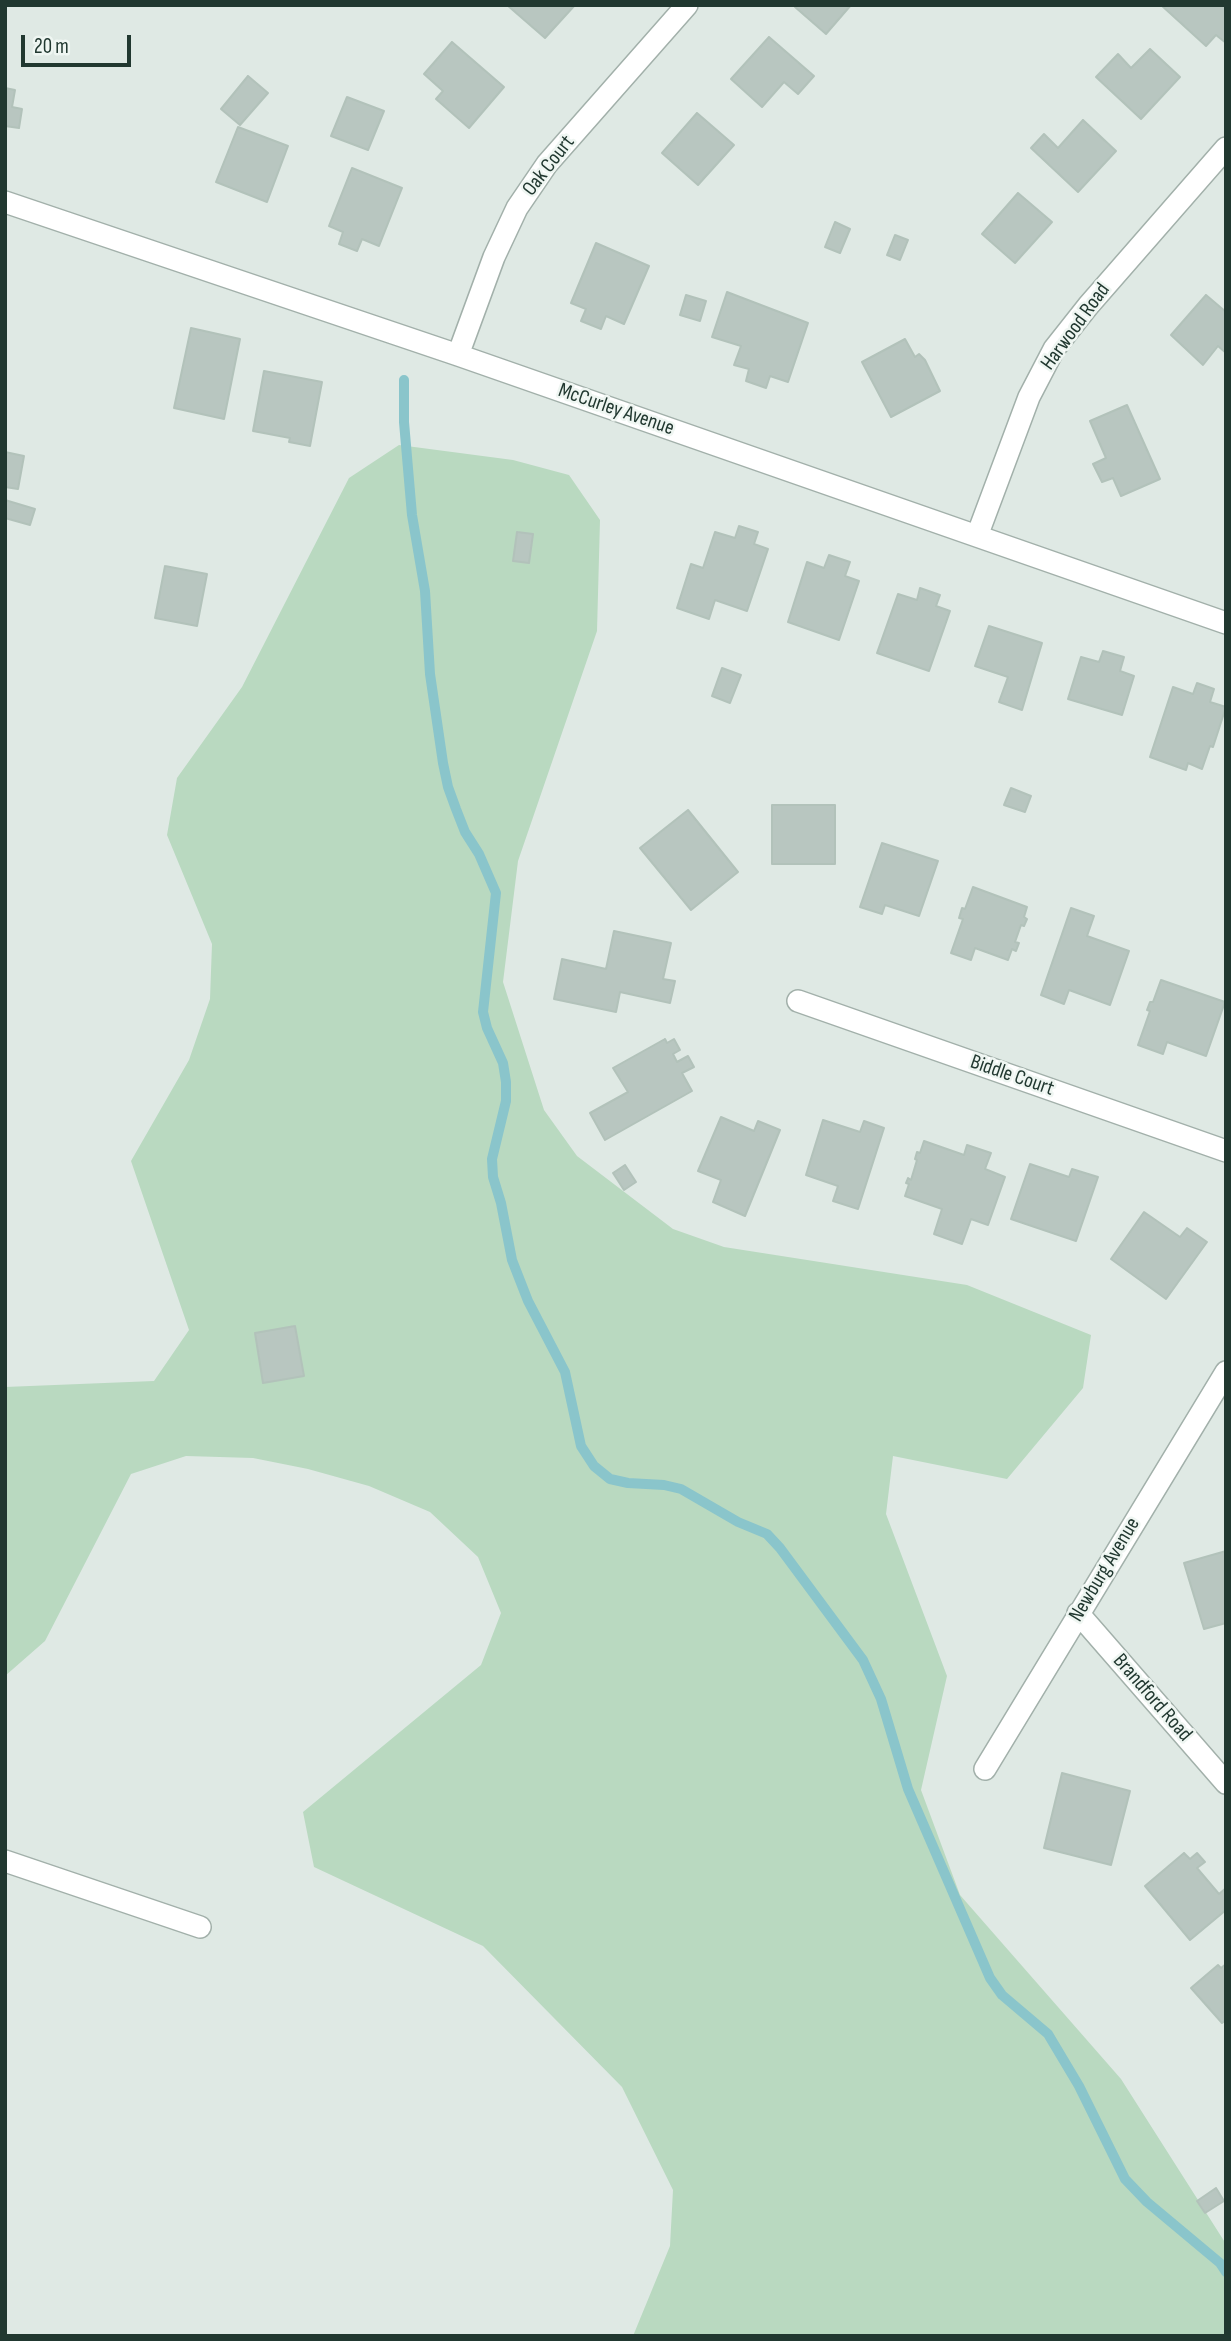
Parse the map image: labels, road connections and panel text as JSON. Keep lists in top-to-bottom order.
{
  "streets": {
    "street": [
      "Oak Court",
      "Harwood Road",
      "McCurley Avenue",
      "Biddle Court",
      "Newburg Avenue",
      "Brandford Road"
    ]
  },
  "crossings": [
    ["Oak Court", "McCurley Avenue"],
    ["Harwood Road", "McCurley Avenue"],
    ["Newburg Avenue", "Brandford Road"]
  ],
  "scale_bar": "20 m"
}
